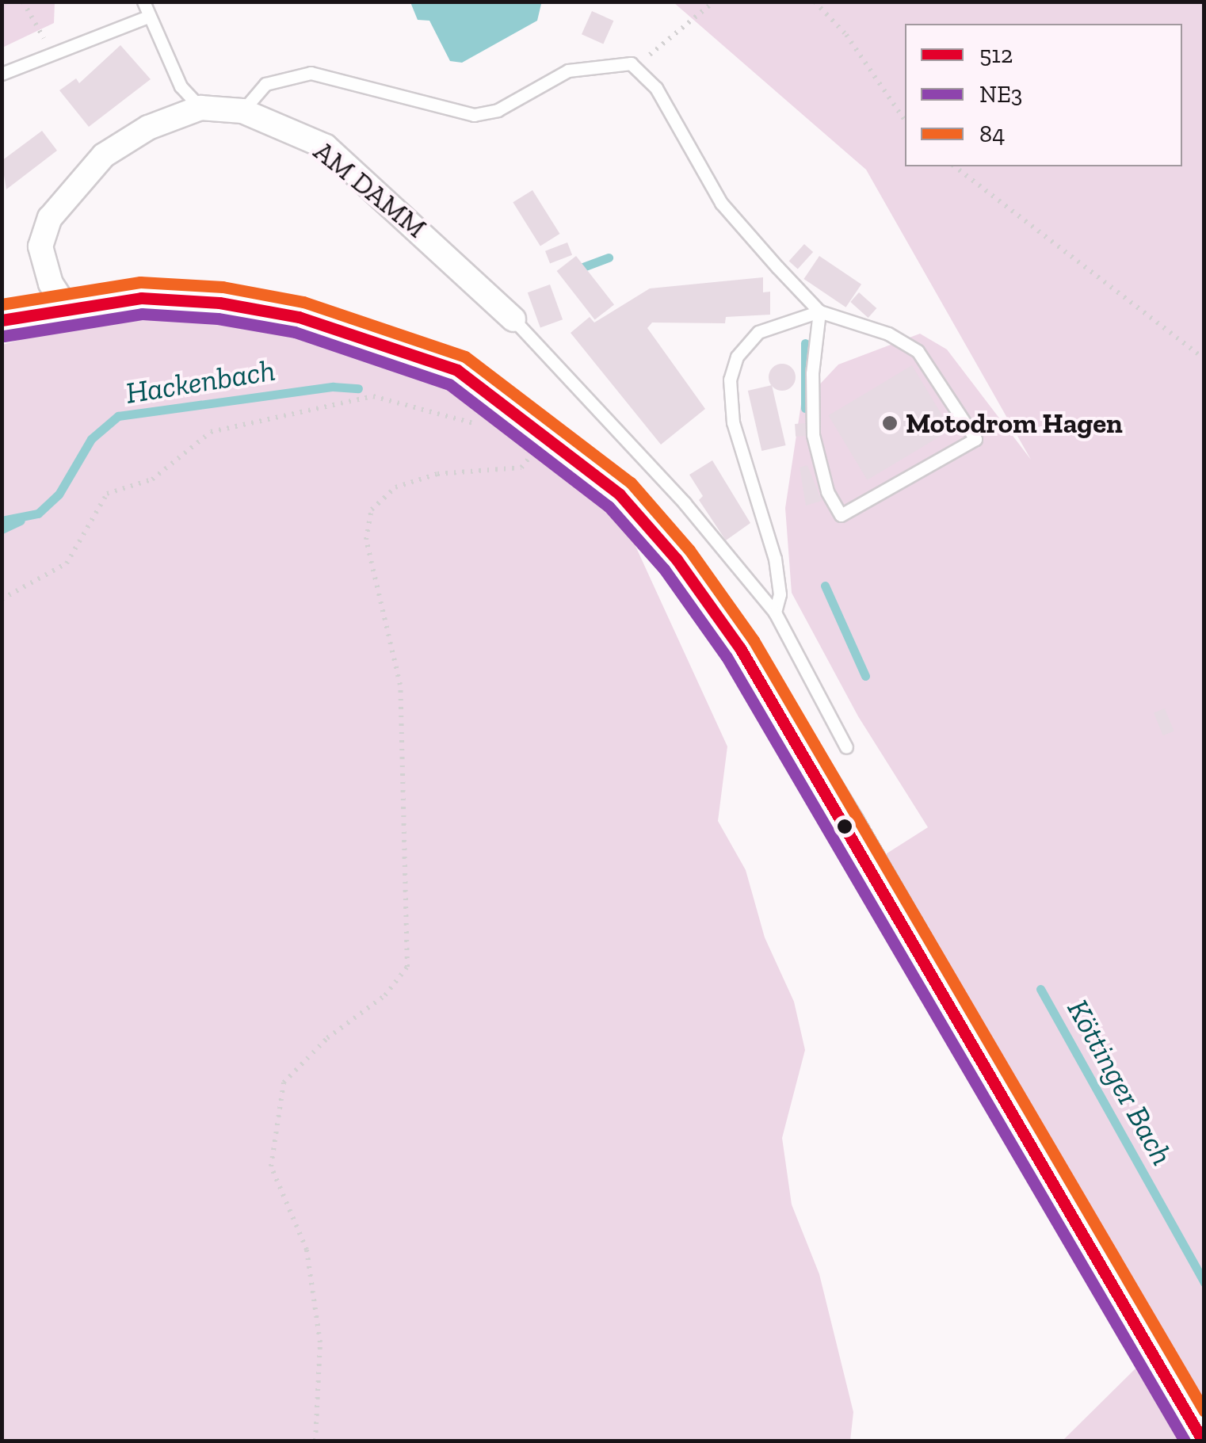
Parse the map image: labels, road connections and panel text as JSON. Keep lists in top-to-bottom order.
{
  "streets": {
    "street": ["AM DAMM"]
  },
  "water": ["Hackenbach", "Köttinger Bach"],
  "places": ["Motodrom Hagen"],
  "lines": ["transit line 84", "transit line 512", "transit line NE3"],
  "legend": ["512", "NE3", "84"]
}
